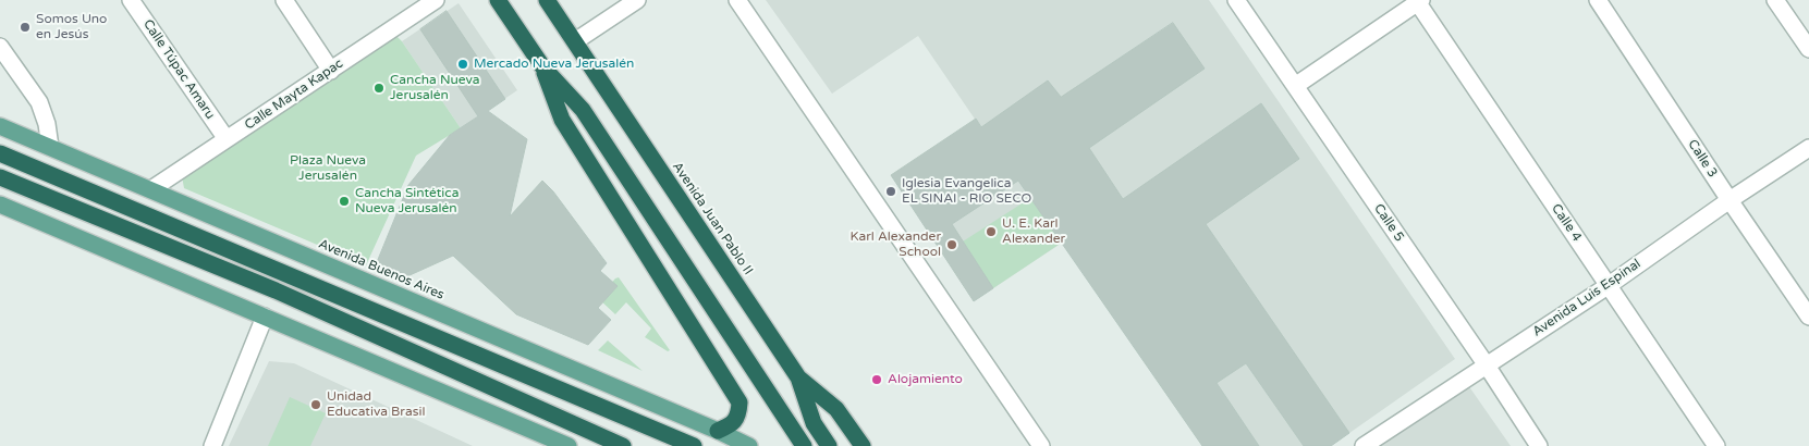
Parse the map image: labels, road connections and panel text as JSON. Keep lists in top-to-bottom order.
{
  "streets": {
    "highway": ["Avenida Juan Pablo II"],
    "main road": ["Avenida Buenos Aires"],
    "street": [
      "Calle Túpac Amaru",
      "Calle Mayta Kapac",
      "Calle 3",
      "Calle 5",
      "Calle 4",
      "Avenida Luis Espinal"
    ]
  },
  "crossings": [
    ["Calle Túpac Amaru", "Calle Mayta Kapac"],
    ["Calle Mayta Kapac", "Avenida Buenos Aires"],
    ["Calle 3", "Avenida Luis Espinal"],
    ["Calle 5", "Avenida Luis Espinal"],
    ["Calle 4", "Avenida Luis Espinal"]
  ],
  "parks": ["Plaza Nueva Jerusalén"],
  "places": [
    "Somos Uno en Jesús",
    "Mercado Nueva Jerusalén",
    "Cancha Nueva Jerusalén",
    "Iglesia Evangelica EL SINAI - RIO SECO",
    "Cancha Sintética Nueva Jerusalén",
    "U. E. Karl Alexander",
    "Karl Alexander School",
    "Alojamiento",
    "Unidad Educativa Brasil"
  ]
}
